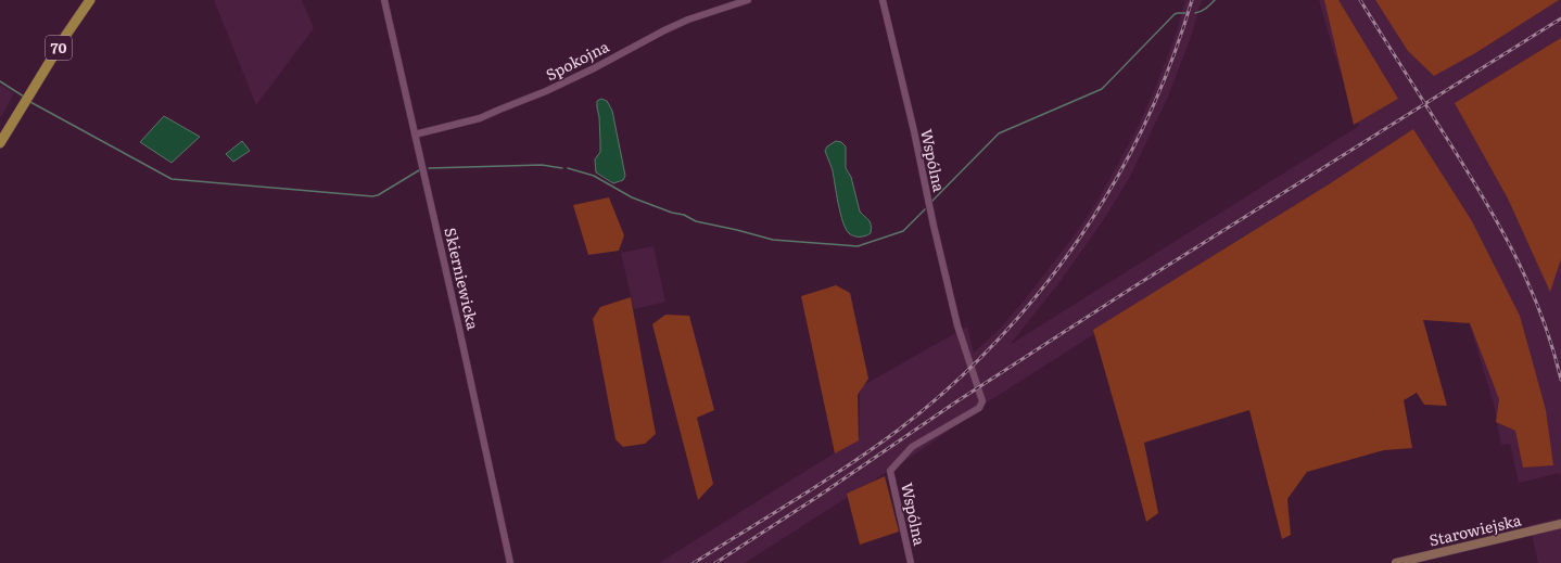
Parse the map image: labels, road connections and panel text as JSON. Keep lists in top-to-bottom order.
{
  "streets": {
    "main road": ["70"],
    "street": [
      "Spokojna",
      "Wspólna",
      "Skierniewicka",
      "Starowiejska"
    ]
  },
  "crossings": [
    ["Spokojna", "Skierniewicka"]
  ]
}
